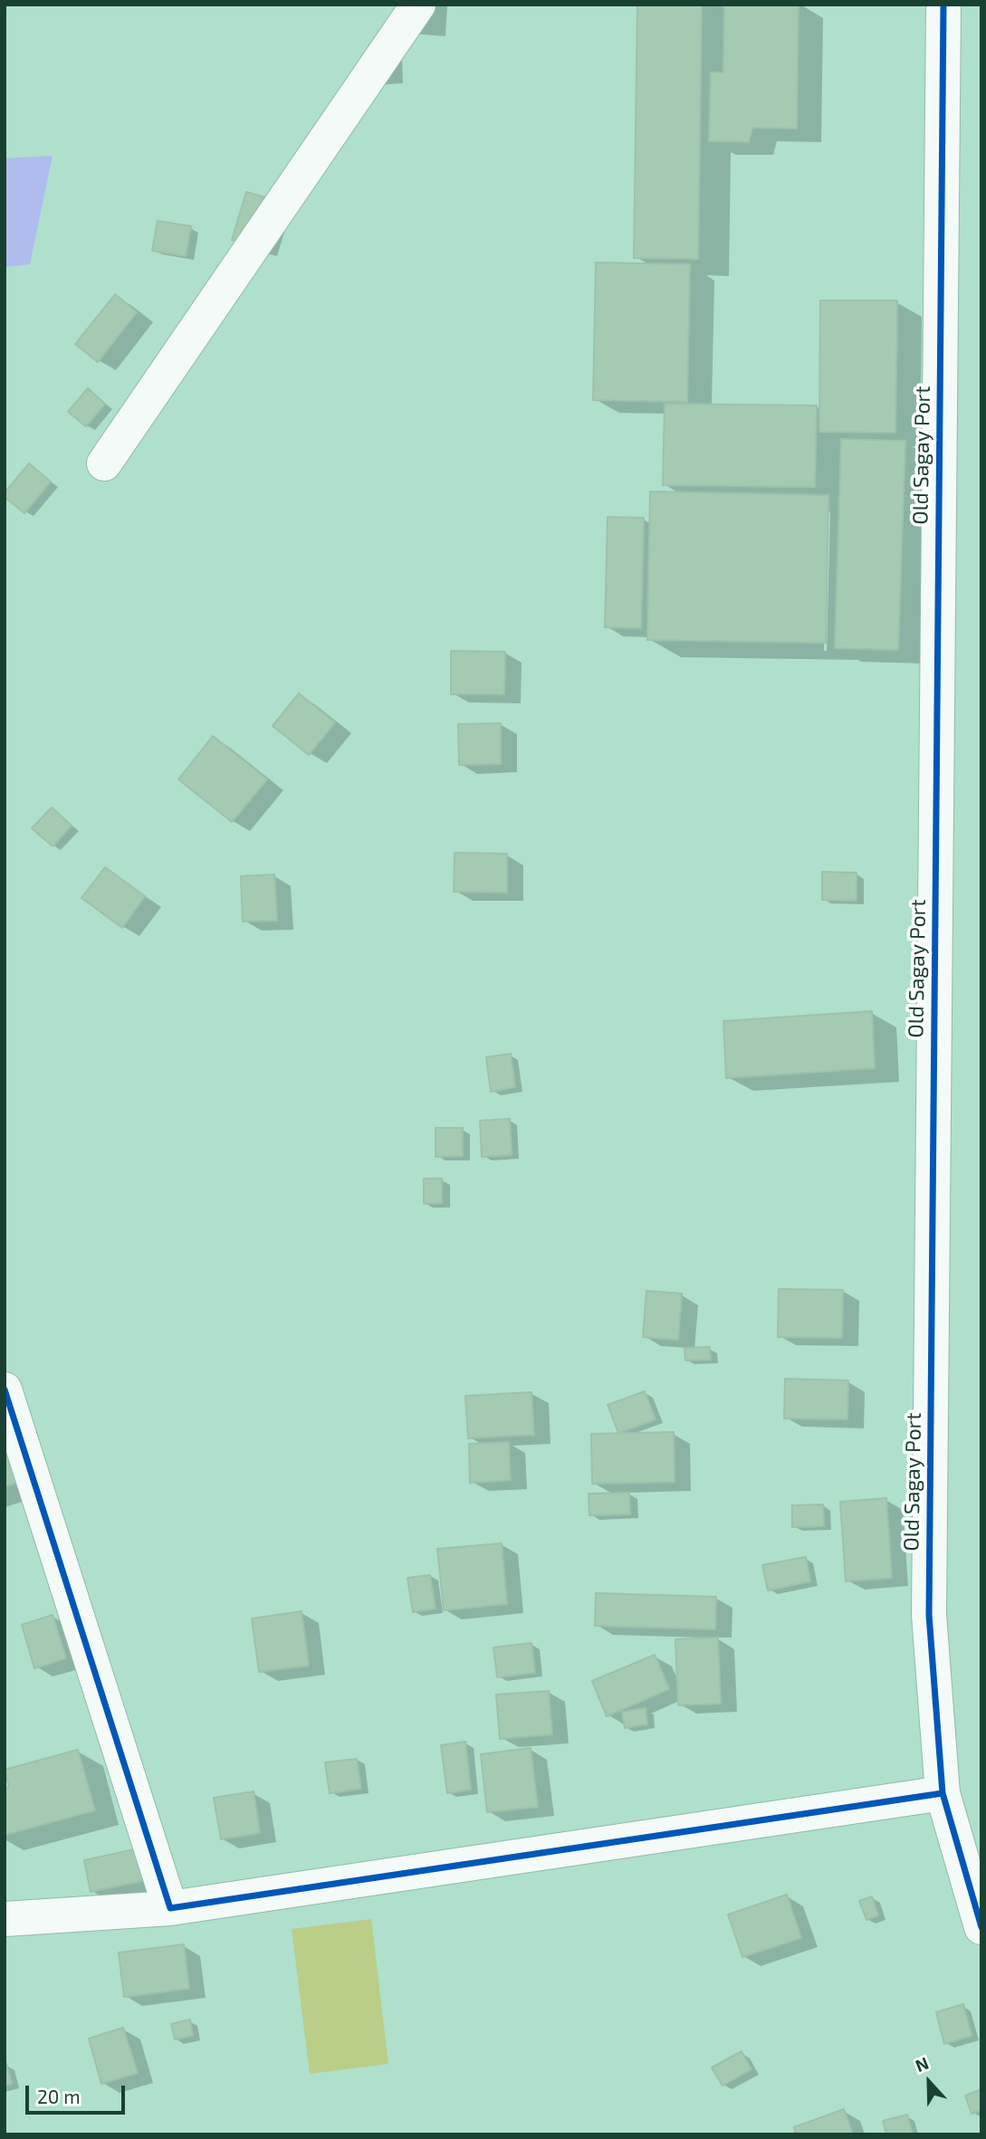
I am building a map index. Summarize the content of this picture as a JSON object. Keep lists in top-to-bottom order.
{
  "streets": {
    "street": ["Old Sagay Port"]
  },
  "scale_bar": "20 m",
  "north": "top"
}
